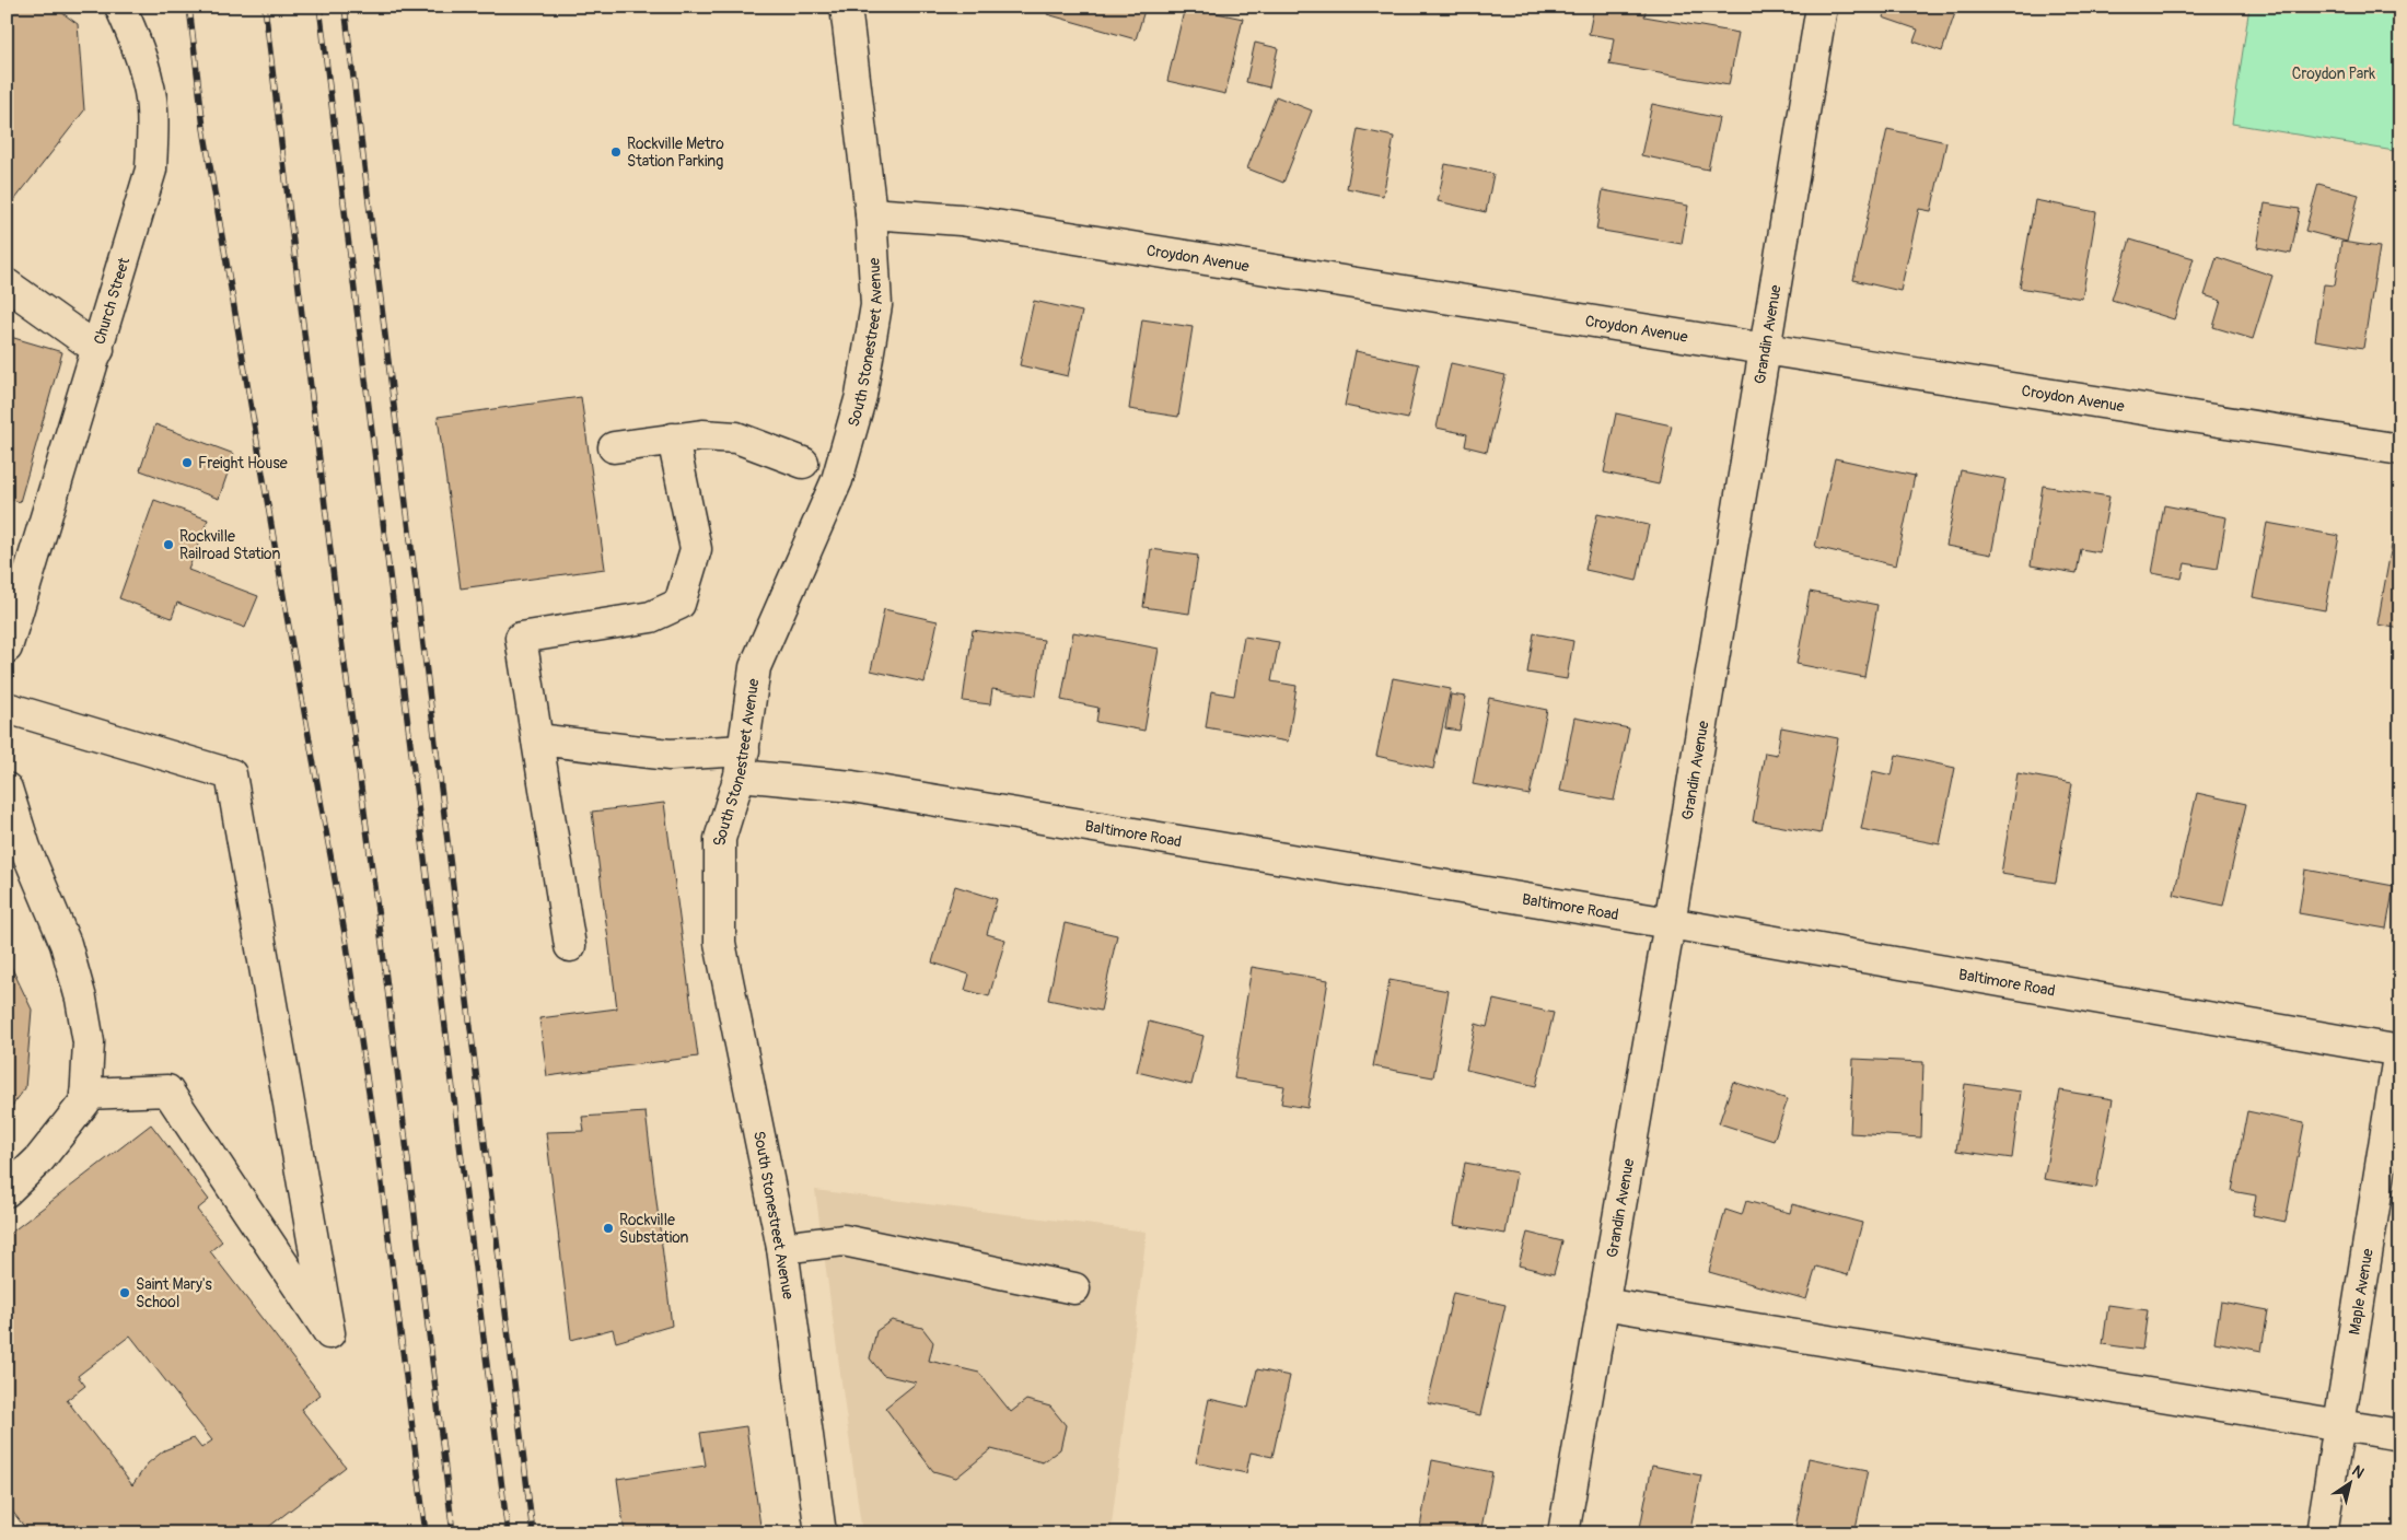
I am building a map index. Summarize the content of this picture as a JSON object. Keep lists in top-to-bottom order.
{
  "streets": {
    "street": [
      "Croydon Avenue",
      "Church Street",
      "Grandin Avenue",
      "South Stonestreet Avenue",
      "Baltimore Road",
      "Maple Avenue"
    ]
  },
  "crossings": [
    ["Croydon Avenue", "Grandin Avenue"],
    ["Croydon Avenue", "South Stonestreet Avenue"],
    ["Grandin Avenue", "Baltimore Road"],
    ["South Stonestreet Avenue", "Baltimore Road"],
    ["Baltimore Road", "Maple Avenue"]
  ],
  "parks": ["Croydon Park"],
  "places": [
    "Rockville Metro Station Parking",
    "Freight House",
    "Rockville Railroad Station",
    "Rockville Substation",
    "Saint Mary's School"
  ],
  "north": "top right"
}
